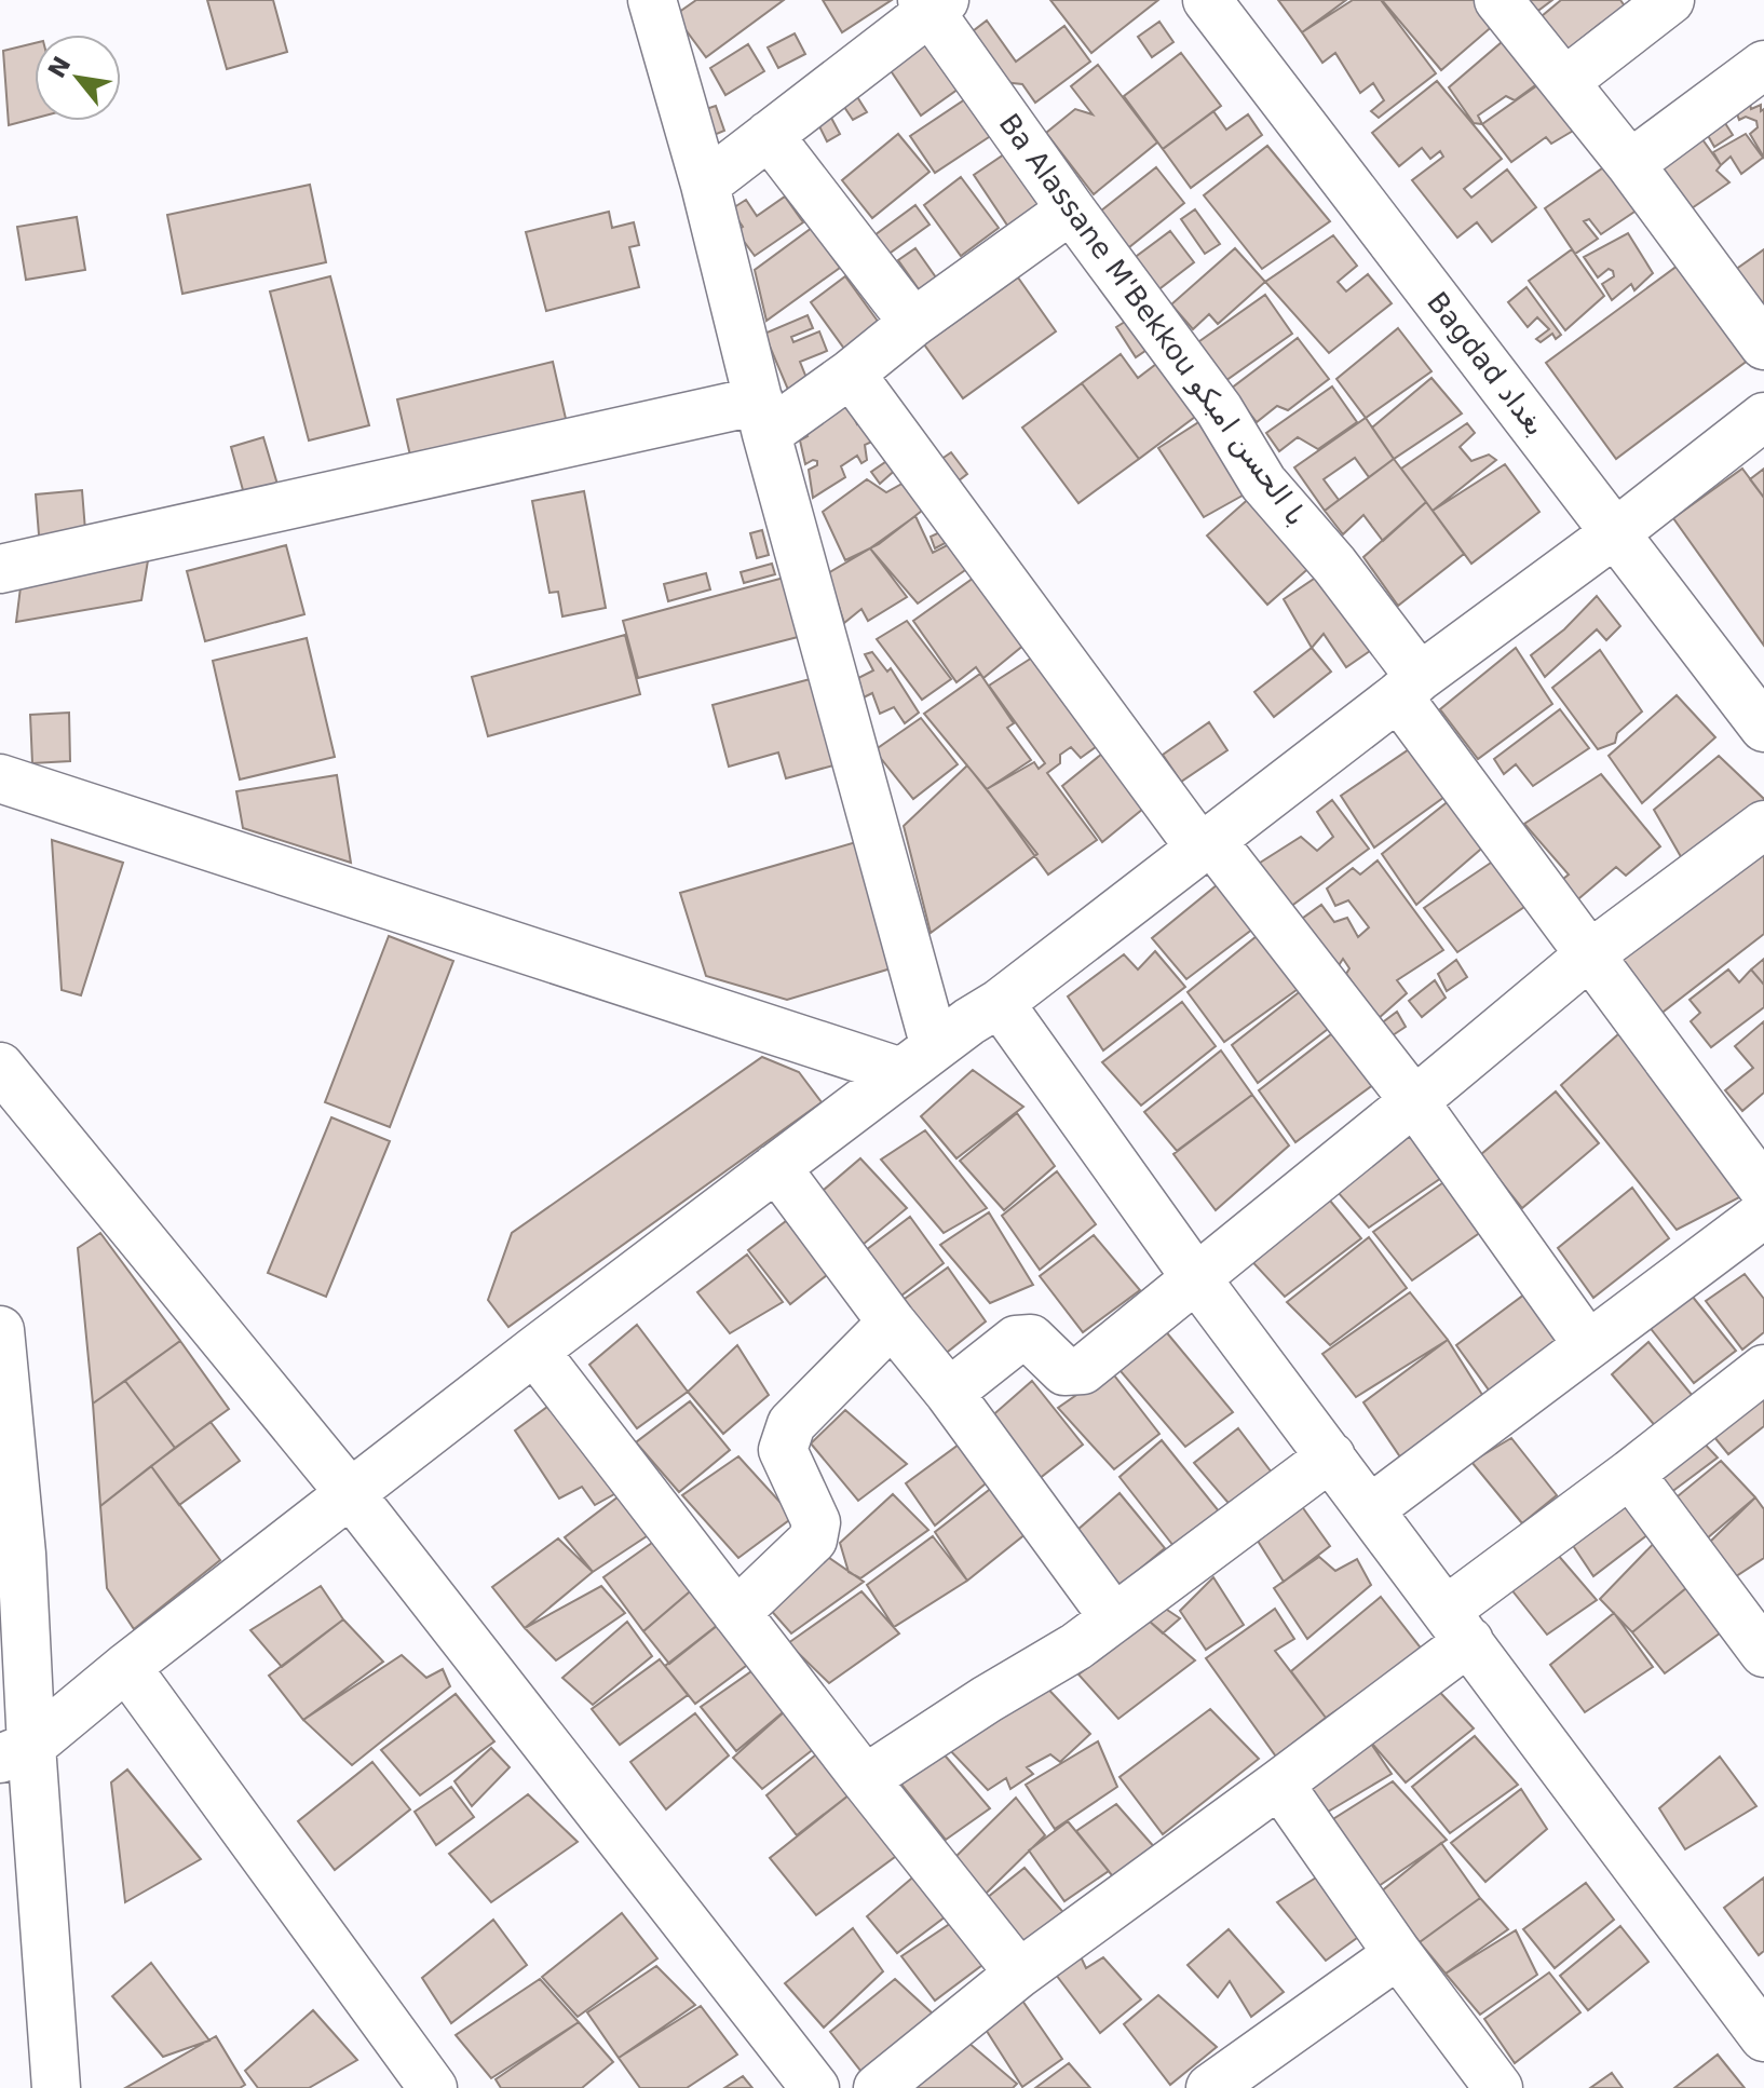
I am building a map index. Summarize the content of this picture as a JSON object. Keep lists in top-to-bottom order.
{
  "streets": {
    "street": ["Ba Alassane M'Bekkou با الحسن امبكو", "Bagdad بغداد"]
  },
  "north": "top left"
}
